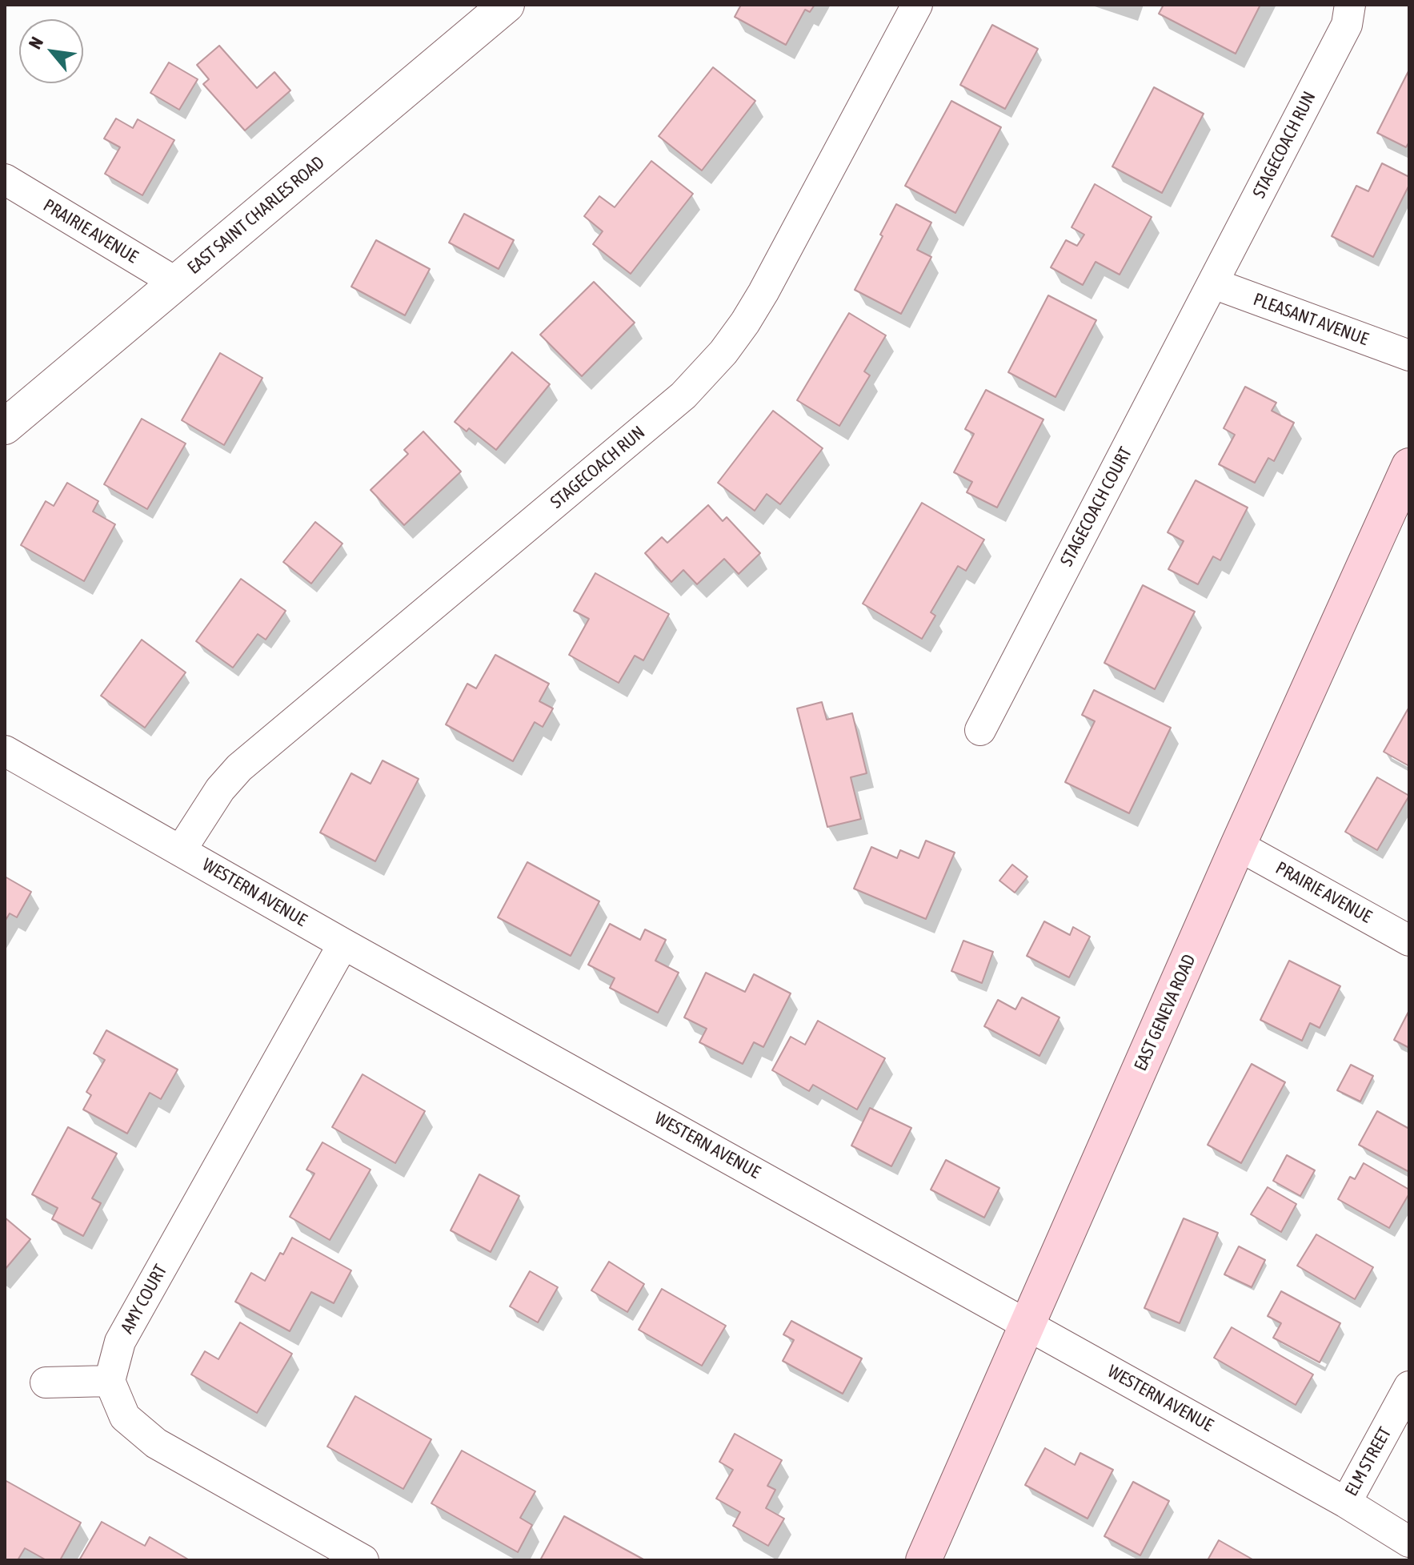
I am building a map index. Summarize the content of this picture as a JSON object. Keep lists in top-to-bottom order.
{
  "streets": {
    "main road": ["EAST GENEVA ROAD"],
    "street": [
      "STAGECOACH RUN",
      "EAST SAINT CHARLES ROAD",
      "PRAIRIE AVENUE",
      "PLEASANT AVENUE",
      "STAGECOACH COURT",
      "WESTERN AVENUE",
      "AMY COURT",
      "ELM STREET"
    ]
  },
  "crossings": [
    ["STAGECOACH RUN", "PLEASANT AVENUE"],
    ["STAGECOACH RUN", "STAGECOACH COURT"],
    ["STAGECOACH RUN", "WESTERN AVENUE"],
    ["EAST SAINT CHARLES ROAD", "PRAIRIE AVENUE"],
    ["PRAIRIE AVENUE", "EAST GENEVA ROAD"],
    ["PLEASANT AVENUE", "STAGECOACH COURT"],
    ["WESTERN AVENUE", "EAST GENEVA ROAD"],
    ["WESTERN AVENUE", "AMY COURT"],
    ["WESTERN AVENUE", "ELM STREET"]
  ],
  "north": "top left"
}
